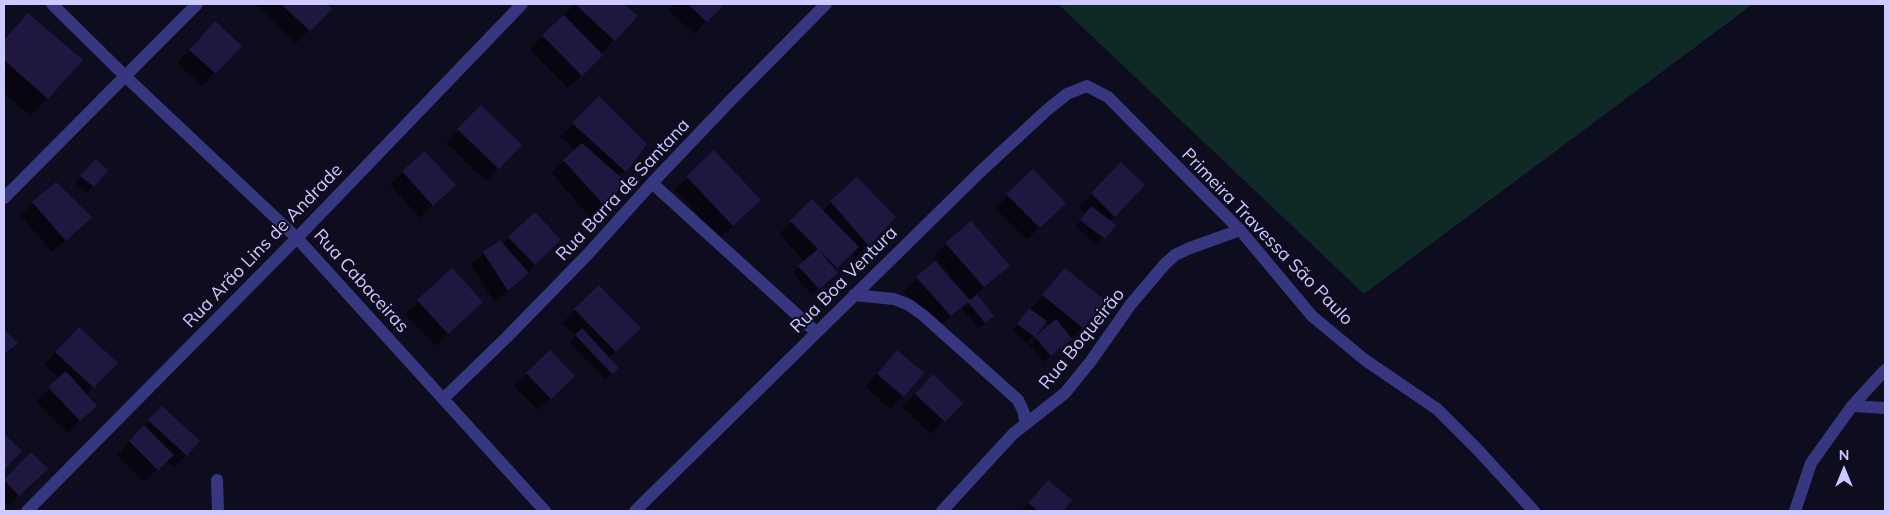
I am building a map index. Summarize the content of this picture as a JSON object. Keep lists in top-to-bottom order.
{
  "streets": {
    "street": [
      "Rua Barra de Santana",
      "Primeira Travessa São Paulo",
      "Rua Arão Lins de Andrade",
      "Rua Boa Ventura",
      "Rua Cabaceiras",
      "Rua Boqueirão"
    ]
  },
  "crossings": [
    ["Rua Barra de Santana", "Rua Cabaceiras"],
    ["Primeira Travessa São Paulo", "Rua Boa Ventura"],
    ["Primeira Travessa São Paulo", "Rua Boqueirão"],
    ["Rua Arão Lins de Andrade", "Rua Cabaceiras"]
  ],
  "north": "top"
}
